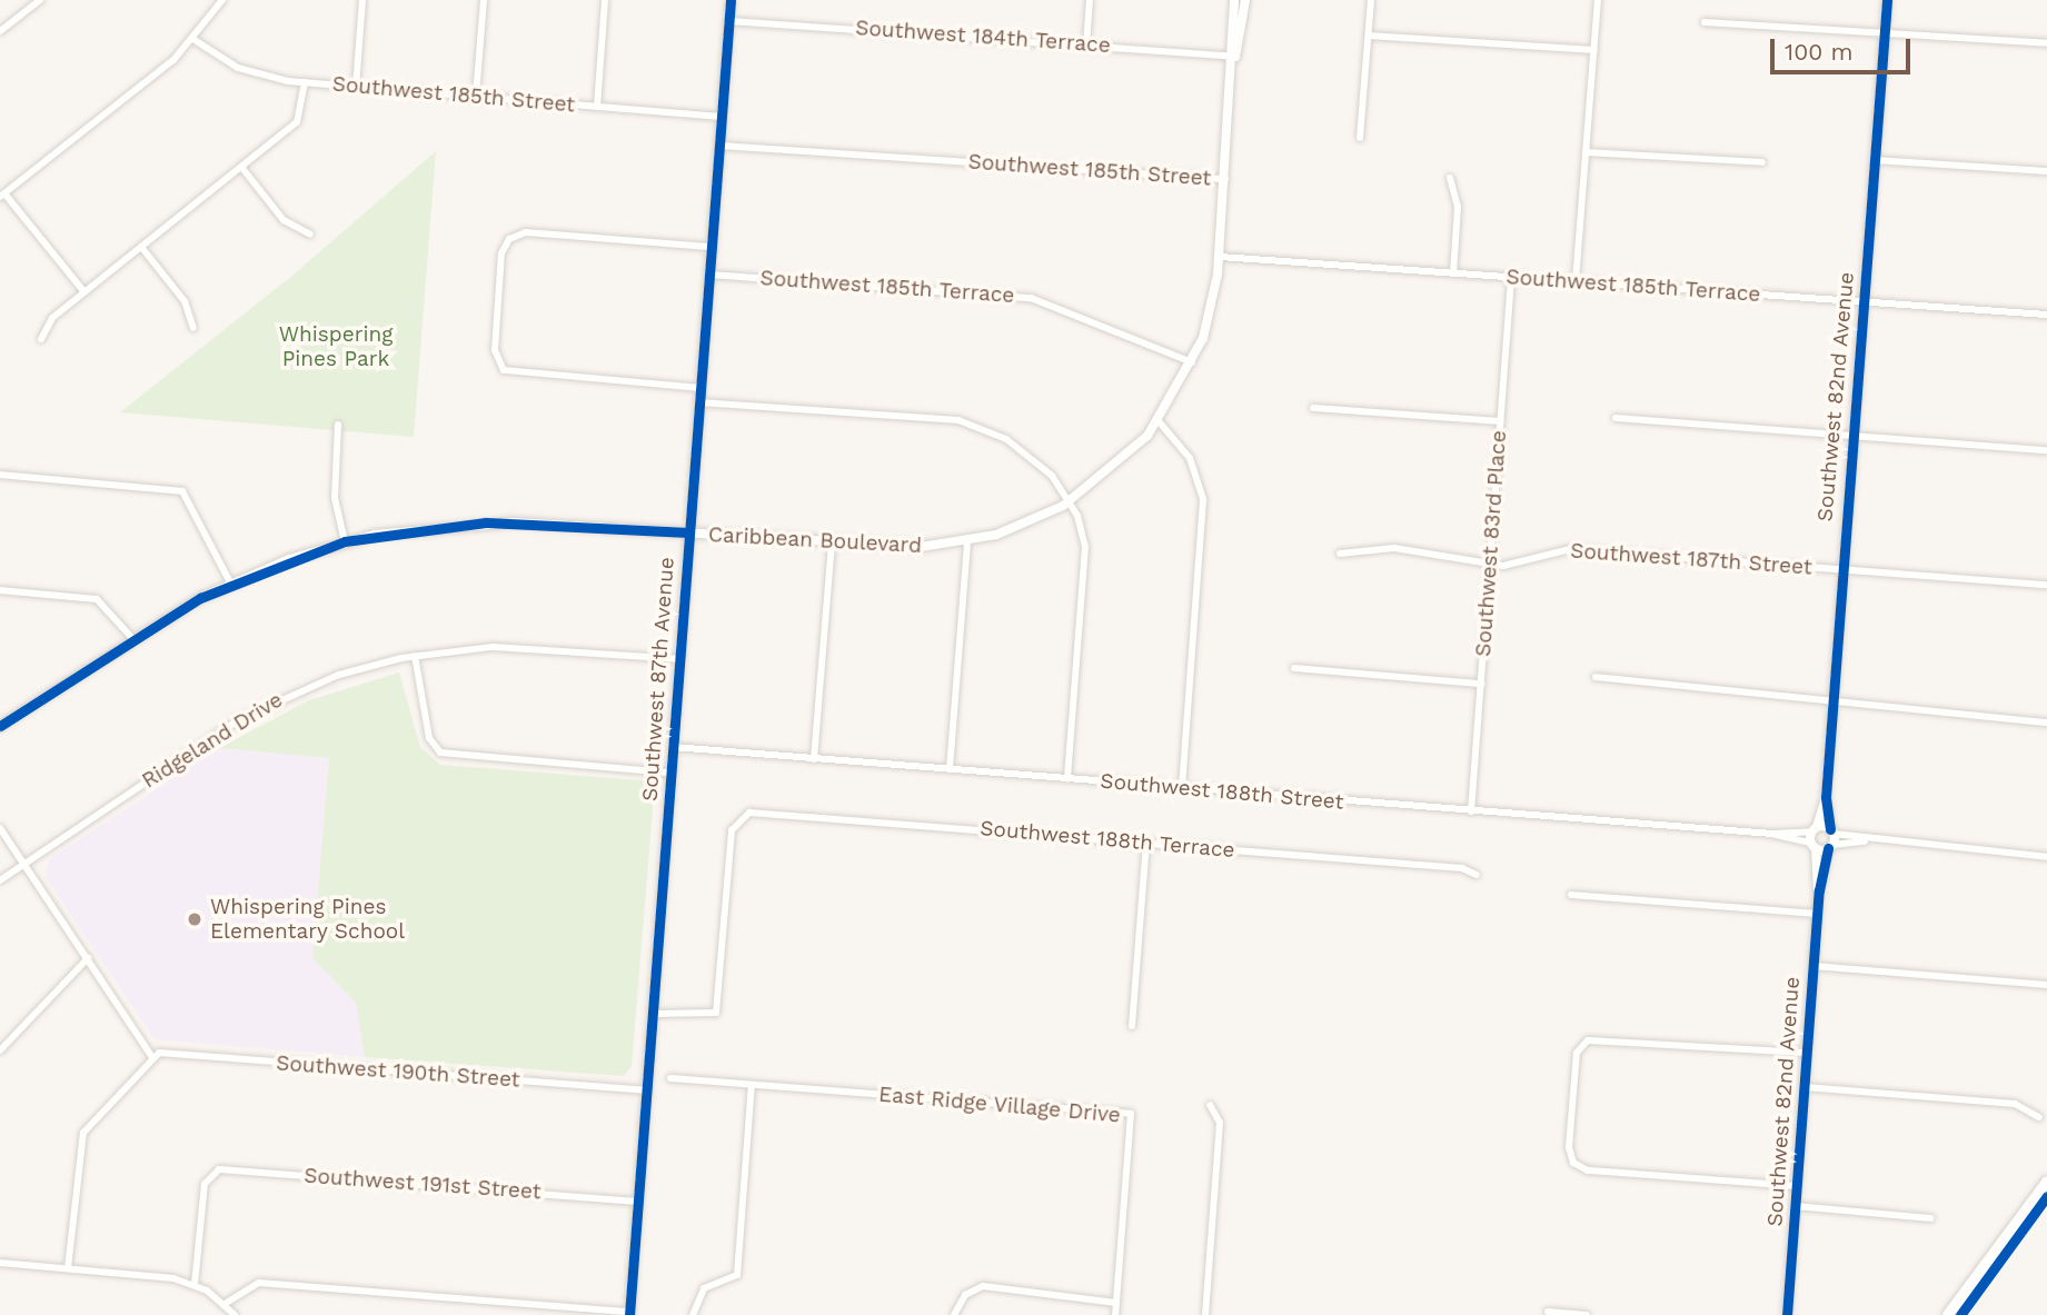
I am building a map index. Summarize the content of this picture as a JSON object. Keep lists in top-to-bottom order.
{
  "streets": {
    "street": [
      "Southwest 184th Terrace",
      "Southwest 185th Street",
      "Southwest 185th Terrace",
      "Southwest 82nd Avenue",
      "Caribbean Boulevard",
      "Southwest 83rd Place",
      "Southwest 187th Street",
      "Southwest 87th Avenue",
      "Ridgeland Drive",
      "Southwest 188th Street",
      "Southwest 188th Terrace",
      "Southwest 190th Street",
      "East Ridge Village Drive",
      "Southwest 191st Street"
    ]
  },
  "crossings": [
    ["Southwest 184th Terrace", "Caribbean Boulevard"],
    ["Southwest 184th Terrace", "Southwest 87th Avenue"],
    ["Southwest 185th Street", "Caribbean Boulevard"],
    ["Southwest 185th Street", "Southwest 87th Avenue"],
    ["Southwest 185th Terrace", "Southwest 82nd Avenue"],
    ["Southwest 185th Terrace", "Caribbean Boulevard"],
    ["Southwest 185th Terrace", "Southwest 83rd Place"],
    ["Southwest 185th Terrace", "Southwest 87th Avenue"],
    ["Southwest 82nd Avenue", "Southwest 187th Street"],
    ["Southwest 82nd Avenue", "Southwest 188th Street"],
    ["Caribbean Boulevard", "Southwest 87th Avenue"],
    ["Southwest 83rd Place", "Southwest 187th Street"],
    ["Southwest 83rd Place", "Southwest 188th Street"],
    ["Southwest 87th Avenue", "Ridgeland Drive"],
    ["Southwest 87th Avenue", "Southwest 188th Street"],
    ["Southwest 87th Avenue", "Southwest 188th Terrace"],
    ["Southwest 87th Avenue", "Southwest 190th Street"],
    ["Southwest 87th Avenue", "Southwest 191st Street"]
  ],
  "parks": ["Whispering Pines Park"],
  "places": ["Whispering Pines Elementary School"],
  "scale_bar": "100 m"
}
